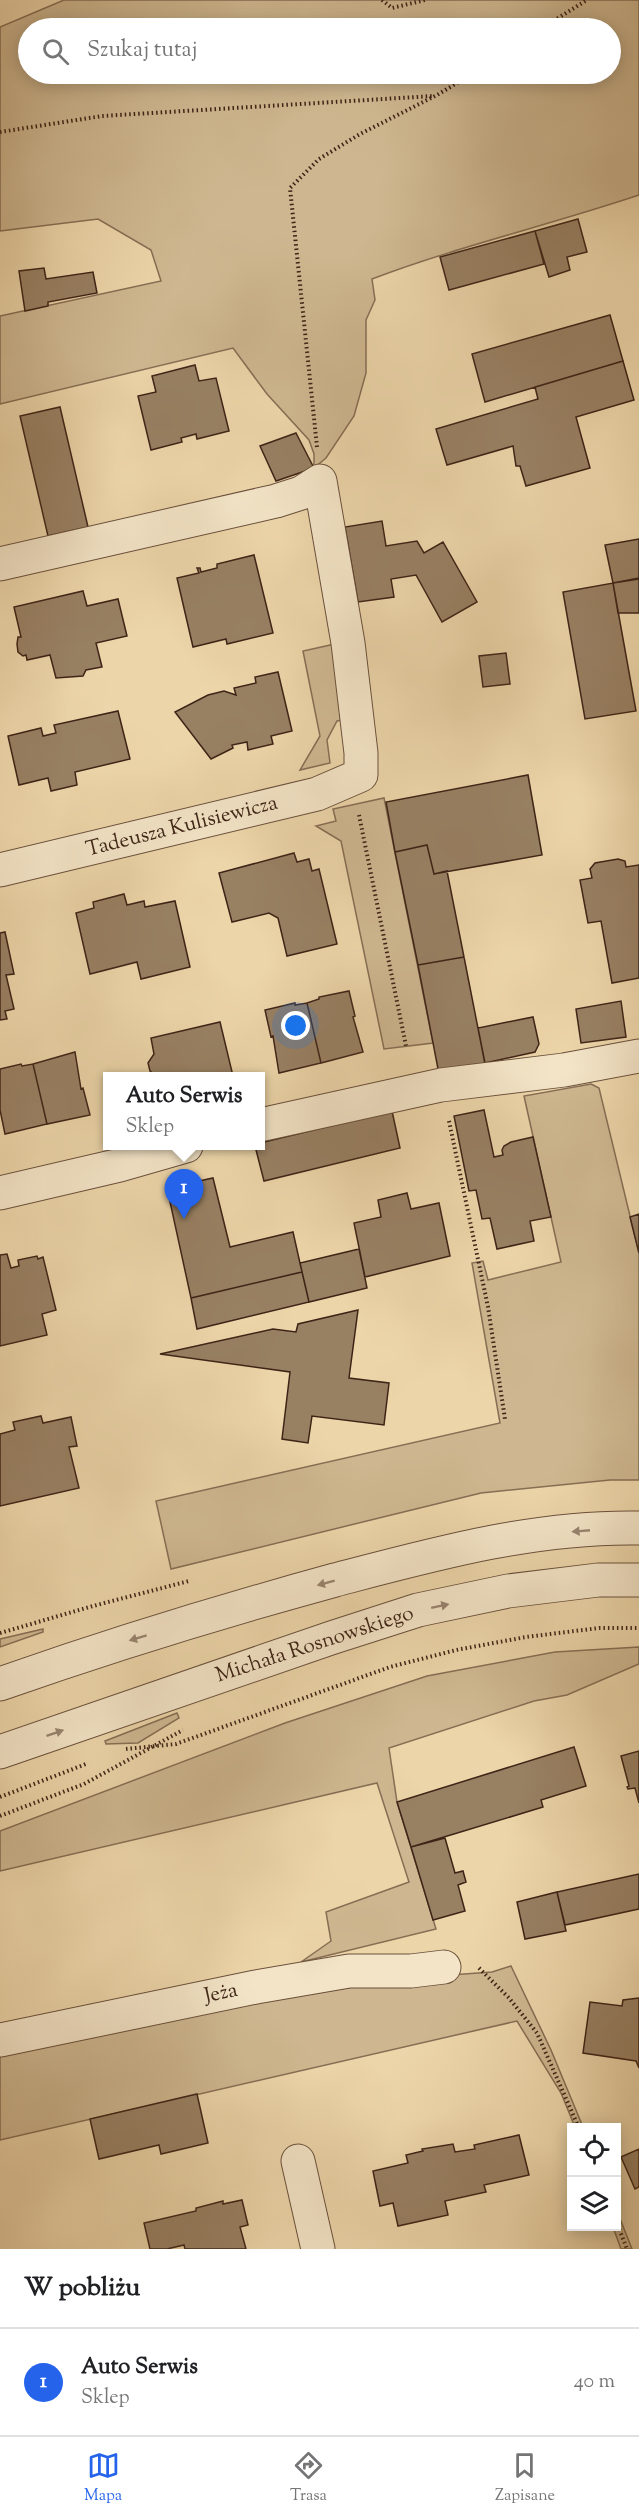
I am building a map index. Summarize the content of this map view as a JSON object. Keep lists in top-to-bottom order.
{
  "streets": {
    "street": ["Tadeusza Kulisiewicza", "Michała Rosnowskiego", "Jeża"]
  },
  "page": {
    "search": "Szukaj tutaj",
    "popup": ["Auto Serwis", "Sklep"],
    "pins": "1",
    "heading": "W pobliżu",
    "list": [
      {
        "mark": "1",
        "name": "Auto Serwis",
        "note": "Sklep",
        "value": "40 m"
      }
    ],
    "nav": ["Mapa", "Trasa", "Zapisane"]
  }
}
